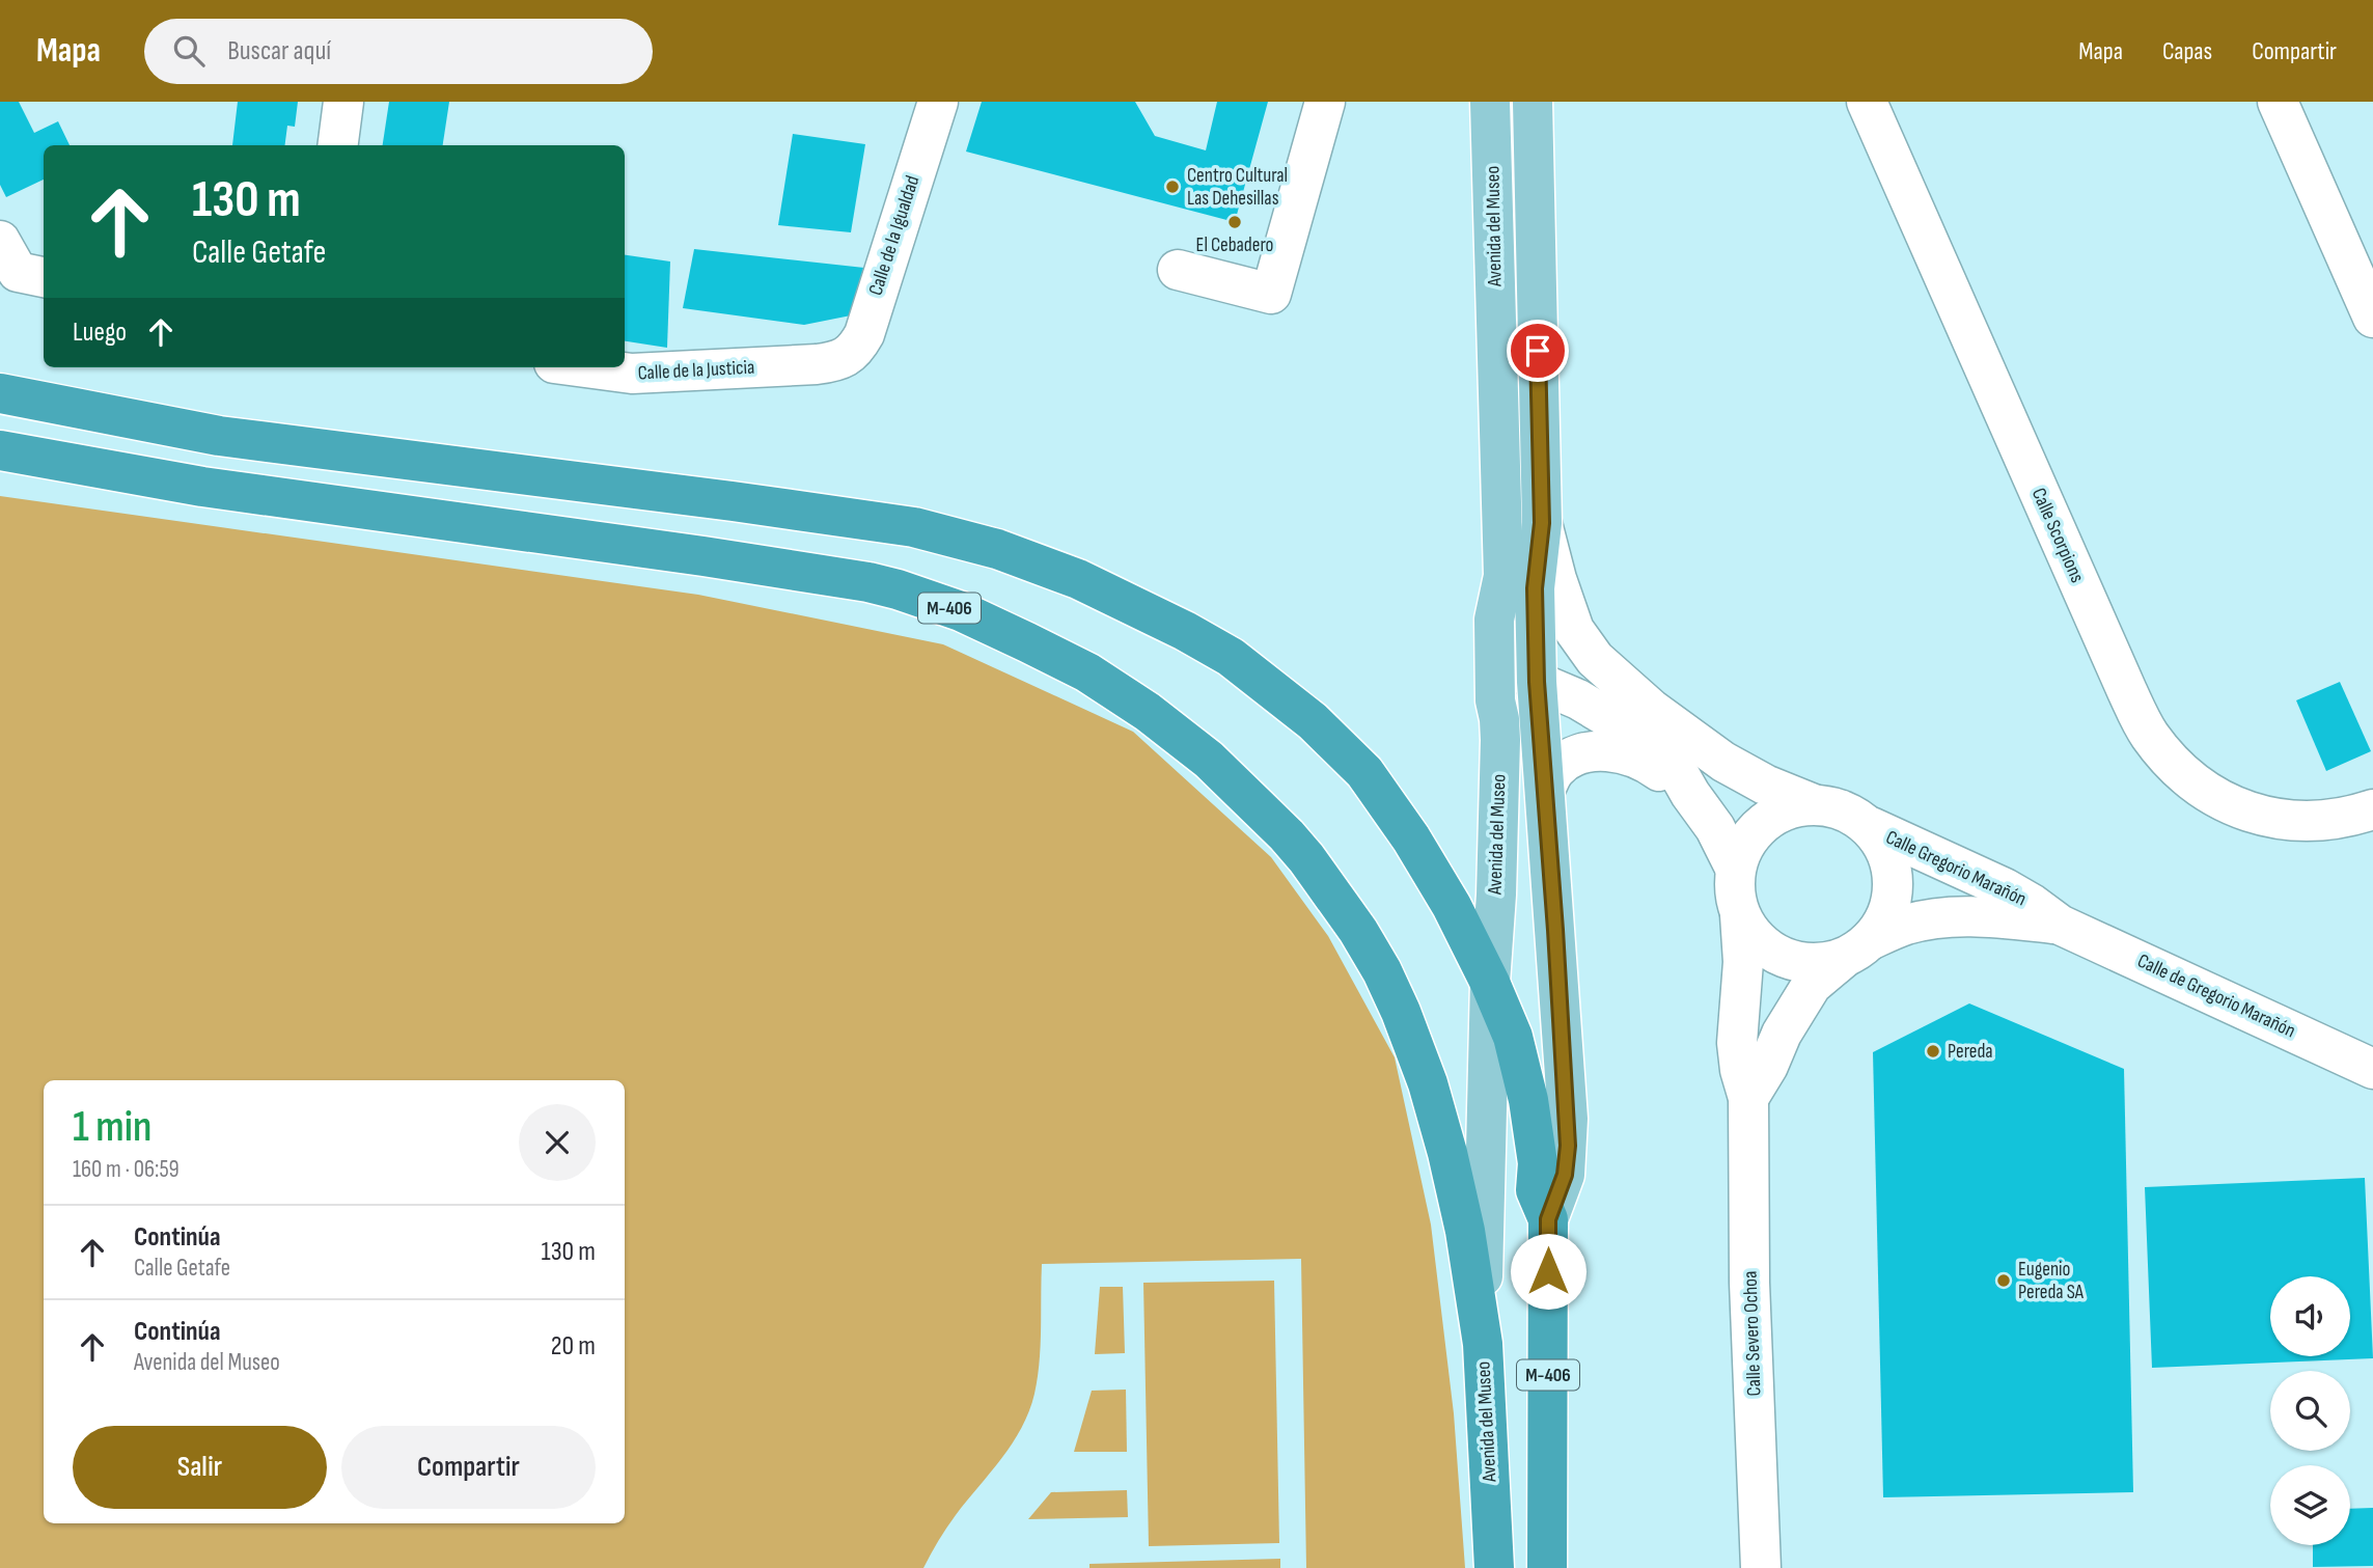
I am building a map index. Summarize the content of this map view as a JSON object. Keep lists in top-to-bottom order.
{
  "streets": {
    "highway": ["Avenida del Museo", "M-406"],
    "street": [
      "Calle de la Igualdad",
      "Calle de la Justicia",
      "Calle Scorpions",
      "Calle Gregorio Marañón",
      "Calle de Gregorio Marañón",
      "Calle Severo Ochoa"
    ]
  },
  "crossings": [
    ["Avenida del Museo", "M-406"],
    ["Calle de la Igualdad", "Calle de la Justicia"],
    ["Calle Gregorio Marañón", "Calle de Gregorio Marañón"],
    ["Calle Gregorio Marañón", "Calle Severo Ochoa"]
  ],
  "places": [
    "Centro Cultural Las Dehesillas",
    "El Cebadero",
    "Pereda",
    "Eugenio Pereda SA"
  ],
  "page": {
    "header": "Mapa",
    "search": "Buscar aquí",
    "nav": ["Mapa", "Capas", "Compartir"],
    "turn": ["130 m", "Calle Getafe"],
    "then": "Luego",
    "heading": ["1 min", "160 m · 06:59"],
    "list": [
      {
        "name": "Continúa",
        "note": "Calle Getafe",
        "value": "130 m"
      },
      {
        "name": "Continúa",
        "note": "Avenida del Museo",
        "value": "20 m"
      }
    ],
    "buttons": ["Salir", "Compartir"]
  }
}
